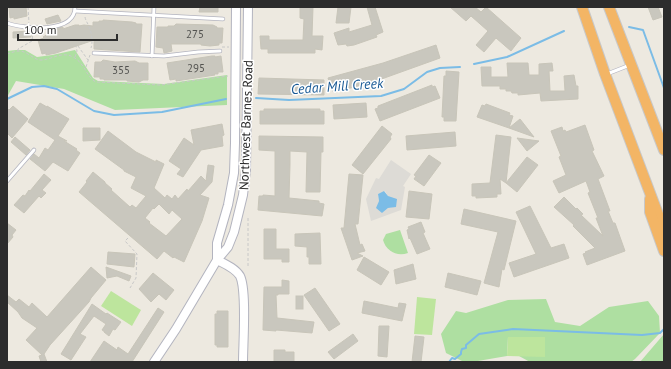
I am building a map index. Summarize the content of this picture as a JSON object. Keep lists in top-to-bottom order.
{
  "streets": {
    "main road": ["Northwest Barnes Road"]
  },
  "water": ["Cedar Mill Creek"],
  "house_numbers": ["275", "295", "355"],
  "scale_bar": "100 m"
}
